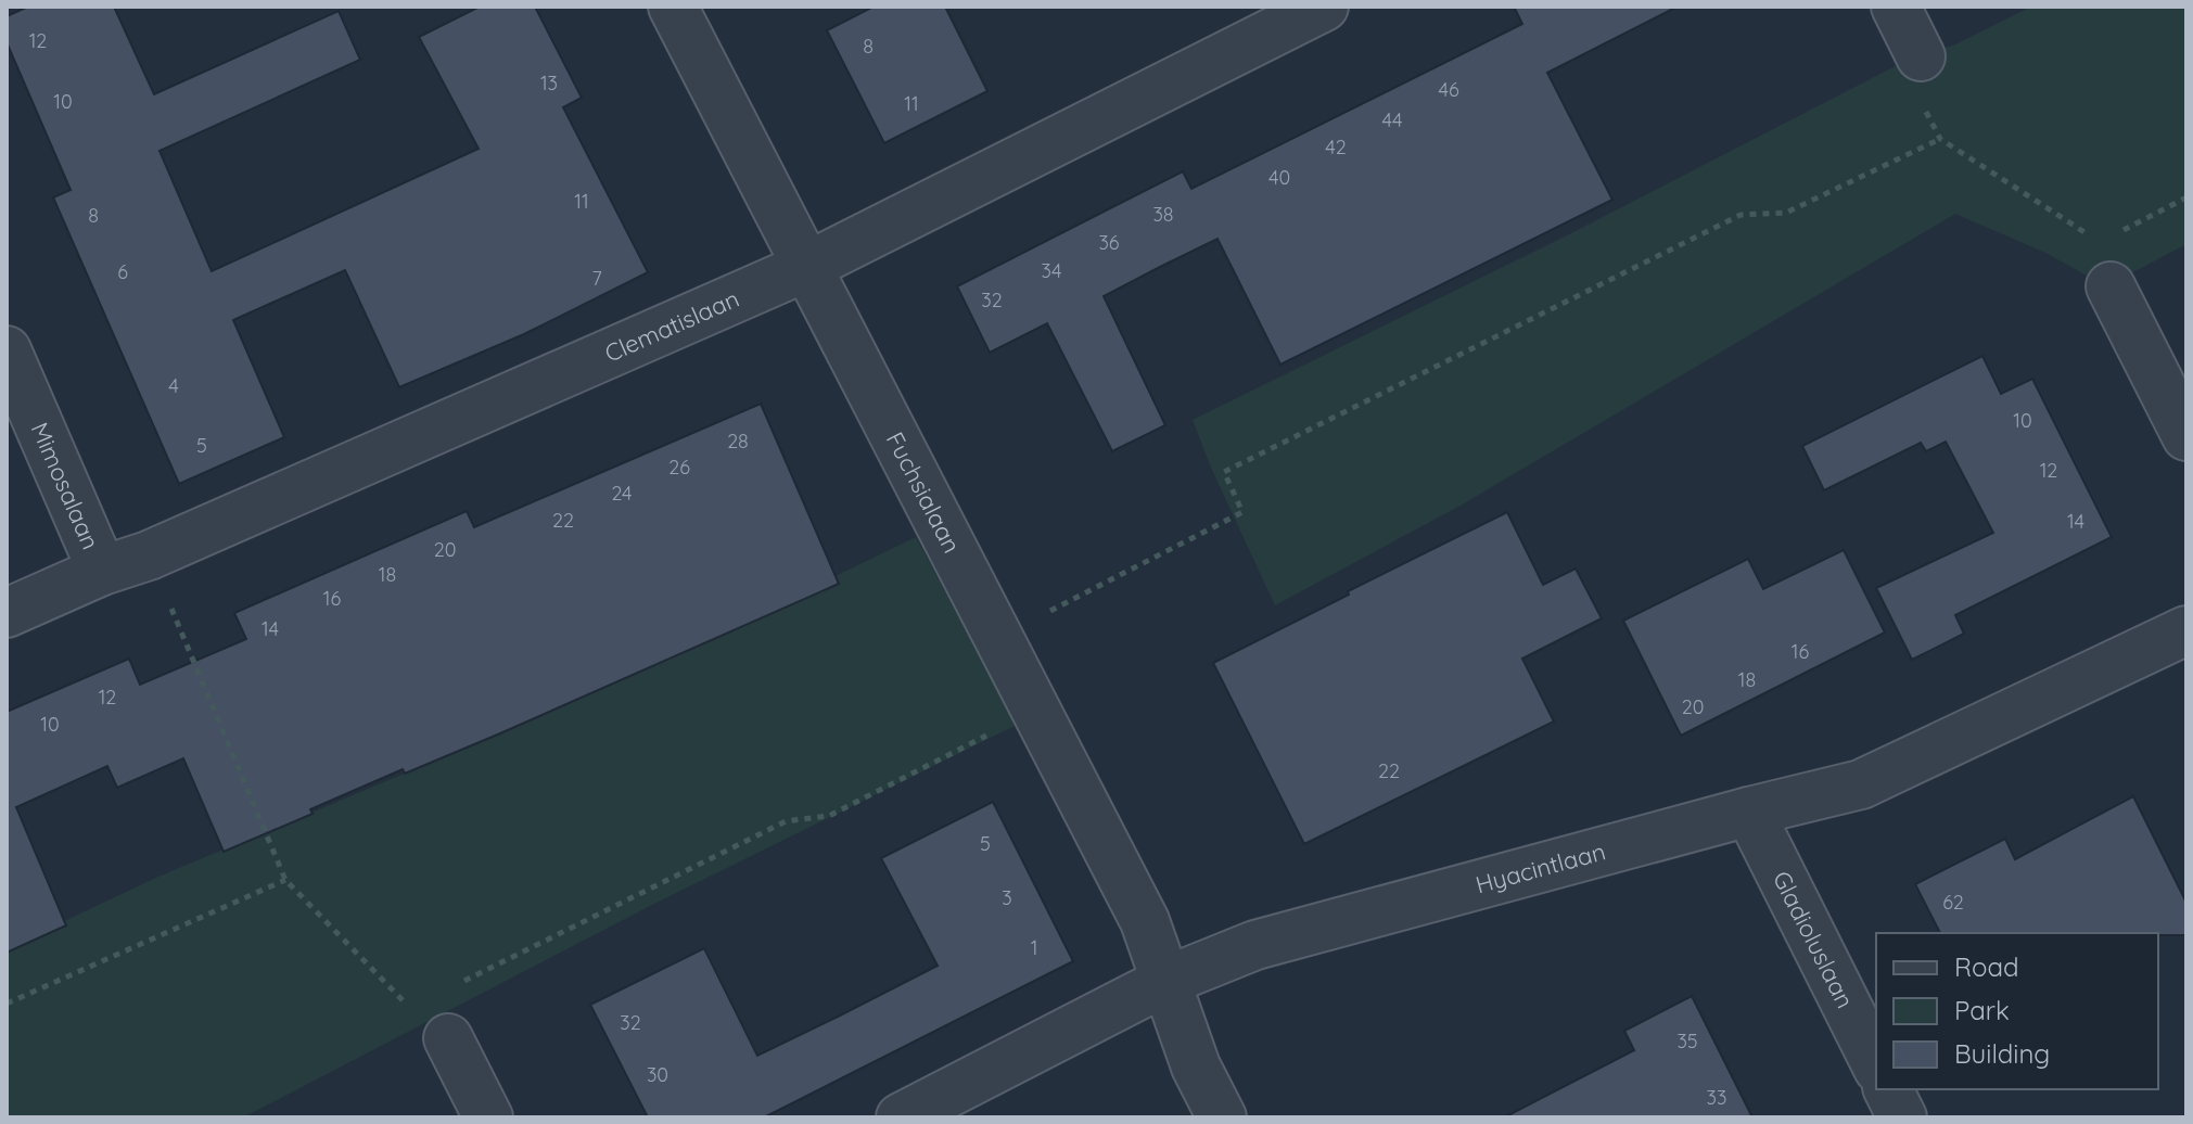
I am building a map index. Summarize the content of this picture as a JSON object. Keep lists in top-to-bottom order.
{
  "streets": {
    "street": [
      "Clematislaan",
      "Mimosalaan",
      "Fuchsialaan",
      "Hyacintlaan",
      "Gladioluslaan"
    ]
  },
  "crossings": [
    ["Clematislaan", "Mimosalaan"],
    ["Clematislaan", "Fuchsialaan"],
    ["Fuchsialaan", "Hyacintlaan"],
    ["Hyacintlaan", "Gladioluslaan"]
  ],
  "house_numbers": [
    "12",
    "8",
    "13",
    "46",
    "10",
    "11",
    "44",
    "42",
    "40",
    "11",
    "38",
    "8",
    "36",
    "34",
    "6",
    "7",
    "32",
    "4",
    "10",
    "28",
    "5",
    "26",
    "12",
    "24",
    "22",
    "14",
    "20",
    "18",
    "16",
    "14",
    "16",
    "18",
    "12",
    "20",
    "10",
    "22",
    "5",
    "3",
    "62",
    "1",
    "32",
    "35",
    "30",
    "33"
  ],
  "legend": ["Road", "Park", "Building"]
}
